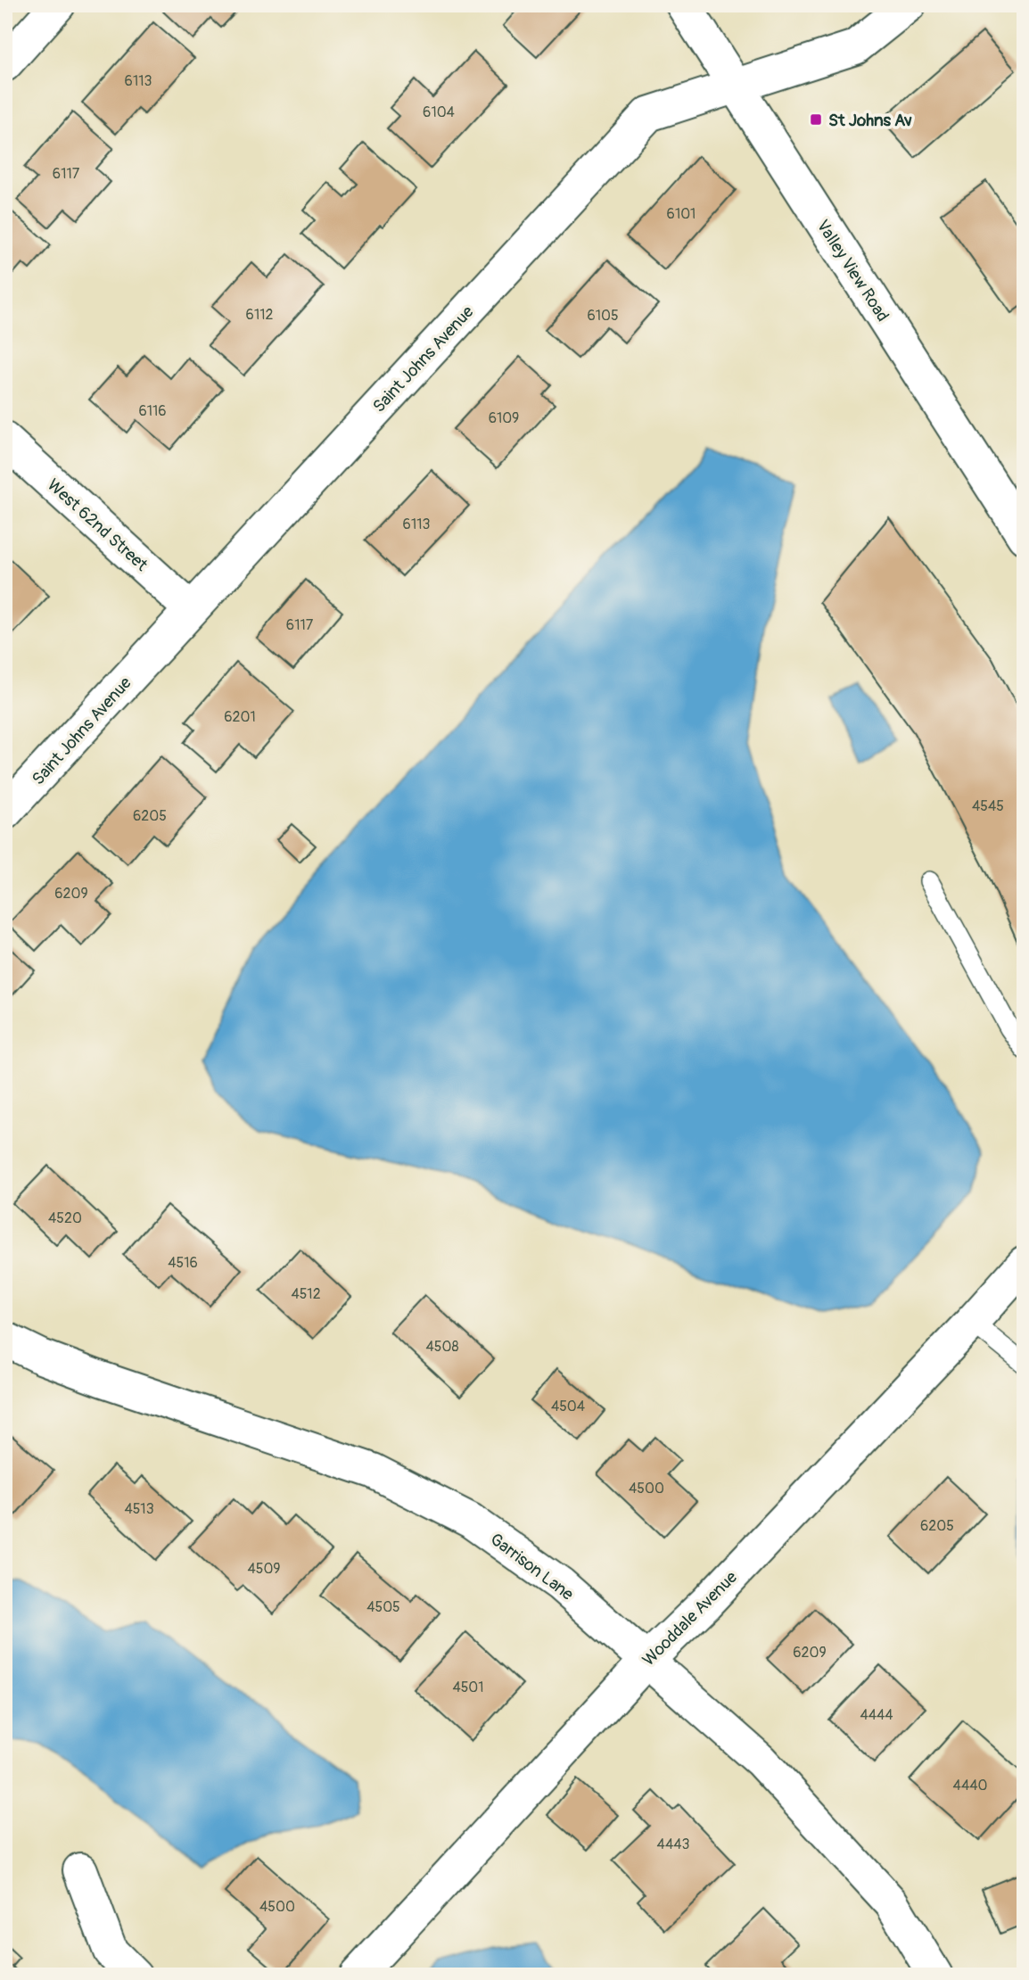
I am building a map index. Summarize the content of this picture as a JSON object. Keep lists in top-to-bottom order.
{
  "streets": {
    "street": [
      "Valley View Road",
      "Saint Johns Avenue",
      "West 62nd Street",
      "Garrison Lane",
      "Wooddale Avenue"
    ]
  },
  "crossings": [
    ["Valley View Road", "Saint Johns Avenue"],
    ["Saint Johns Avenue", "West 62nd Street"],
    ["Garrison Lane", "Wooddale Avenue"]
  ],
  "places": {
    "transit": ["St Johns Av"]
  },
  "house_numbers": [
    "6113",
    "6104",
    "6117",
    "6101",
    "6112",
    "6105",
    "6116",
    "6109",
    "6113",
    "6117",
    "6201",
    "4545",
    "6205",
    "6209",
    "4520",
    "4516",
    "4512",
    "4508",
    "4504",
    "4500",
    "4513",
    "6205",
    "4509",
    "4505",
    "6209",
    "4501",
    "4444",
    "4440",
    "4443",
    "4500"
  ]
}
